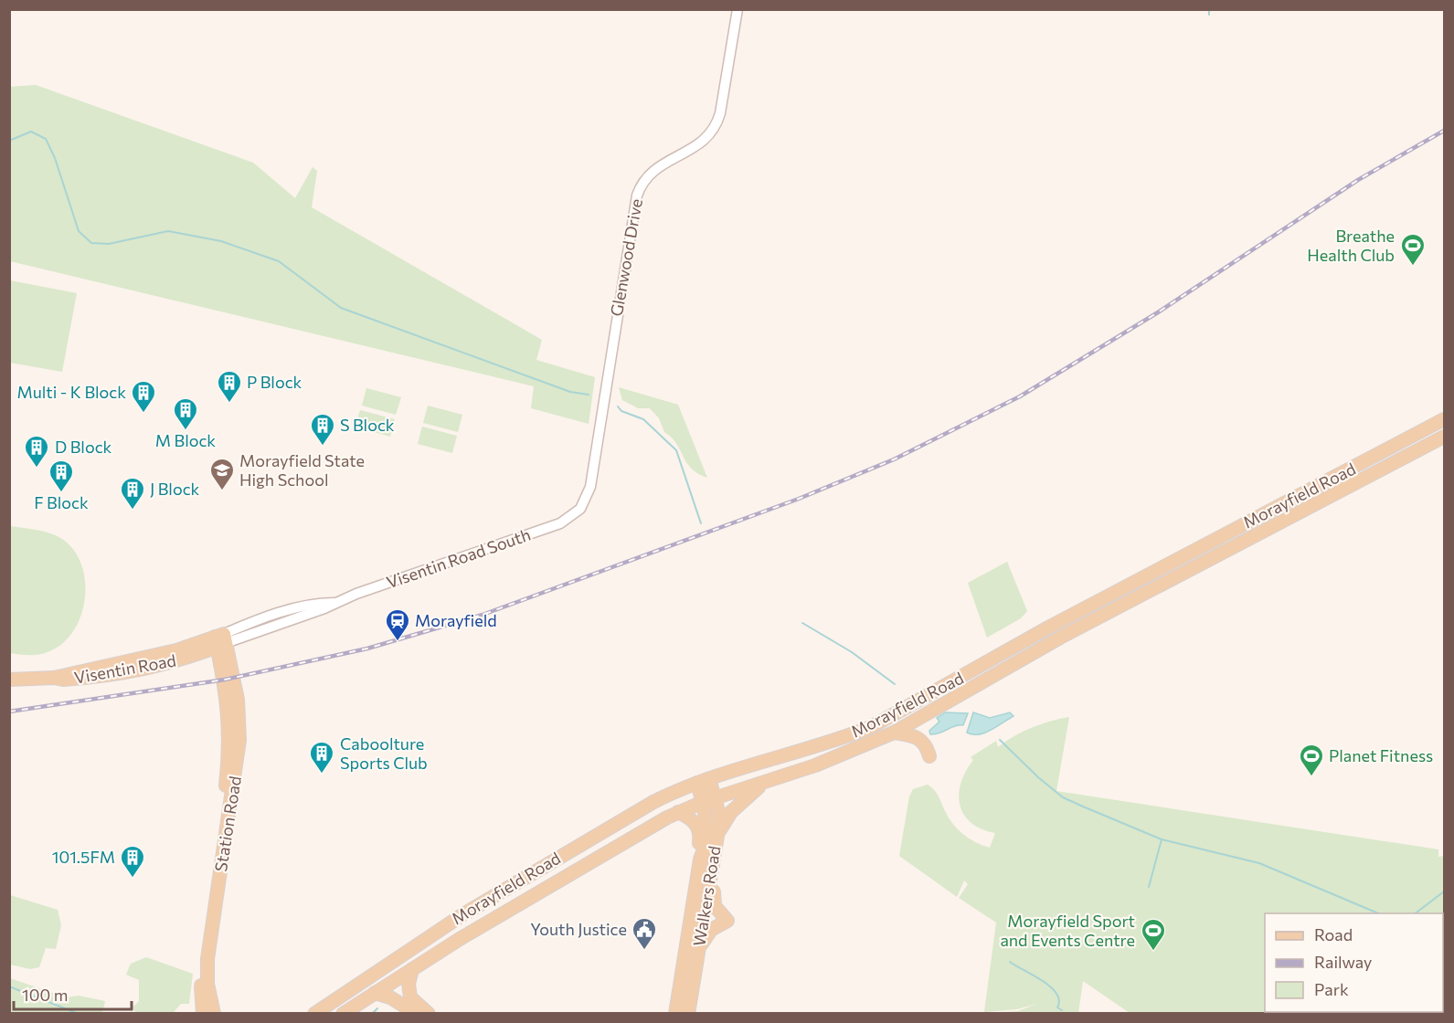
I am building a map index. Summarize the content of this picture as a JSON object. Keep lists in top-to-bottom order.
{
  "streets": {
    "main road": [
      "Morayfield Road",
      "Visentin Road",
      "Station Road",
      "Walkers Road"
    ],
    "street": ["Glenwood Drive", "Visentin Road South"]
  },
  "crossings": [
    ["Glenwood Drive", "Visentin Road South"],
    ["Morayfield Road", "Walkers Road"],
    ["Visentin Road South", "Visentin Road"],
    ["Visentin Road South", "Station Road"],
    ["Visentin Road", "Station Road"]
  ],
  "places": {
    "sports": ["Breathe Health Club", "Planet Fitness", "Morayfield Sport and Events Centre"],
    "building": [
      "P Block",
      "Multi - K Block",
      "M Block",
      "S Block",
      "D Block",
      "F Block",
      "J Block",
      "Caboolture Sports Club",
      "101.5FM"
    ],
    "school or university": ["Morayfield State High School"],
    "station": ["Morayfield"],
    "public building": ["Youth Justice"]
  },
  "legend": ["Road", "Railway", "Park"],
  "scale_bar": "100 m"
}
